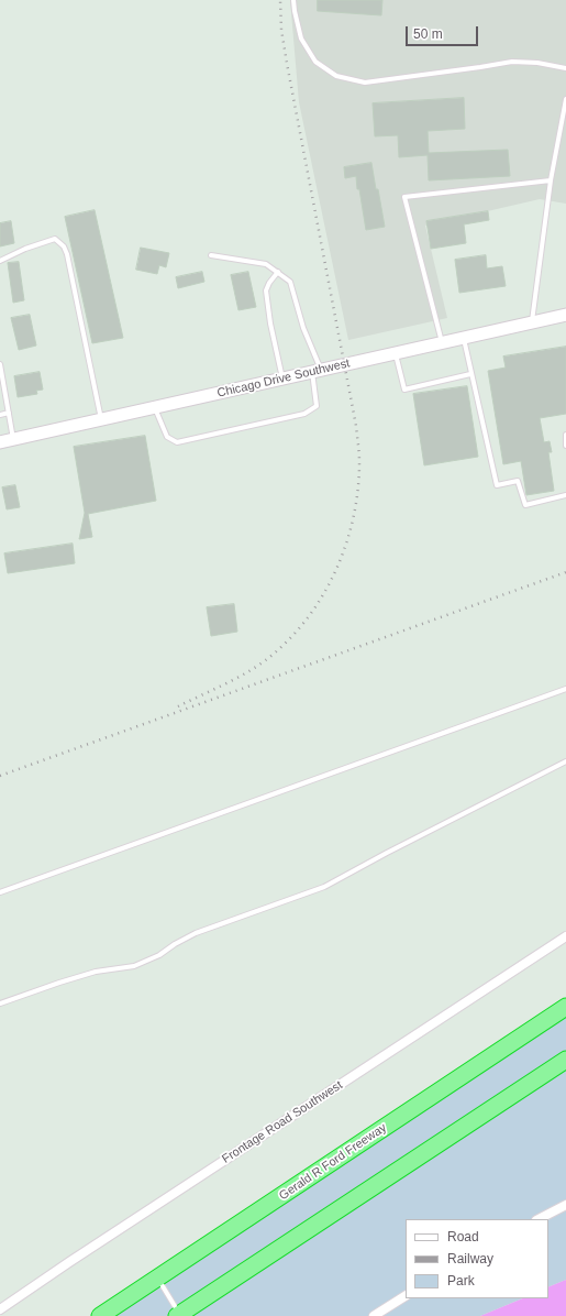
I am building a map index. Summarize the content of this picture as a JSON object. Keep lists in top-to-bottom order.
{
  "streets": {
    "highway": ["Gerald R Ford Freeway"],
    "main road": ["Chicago Drive Southwest"],
    "street": ["Frontage Road Southwest"]
  },
  "legend": ["Road", "Railway", "Park"],
  "scale_bar": "50 m"
}
